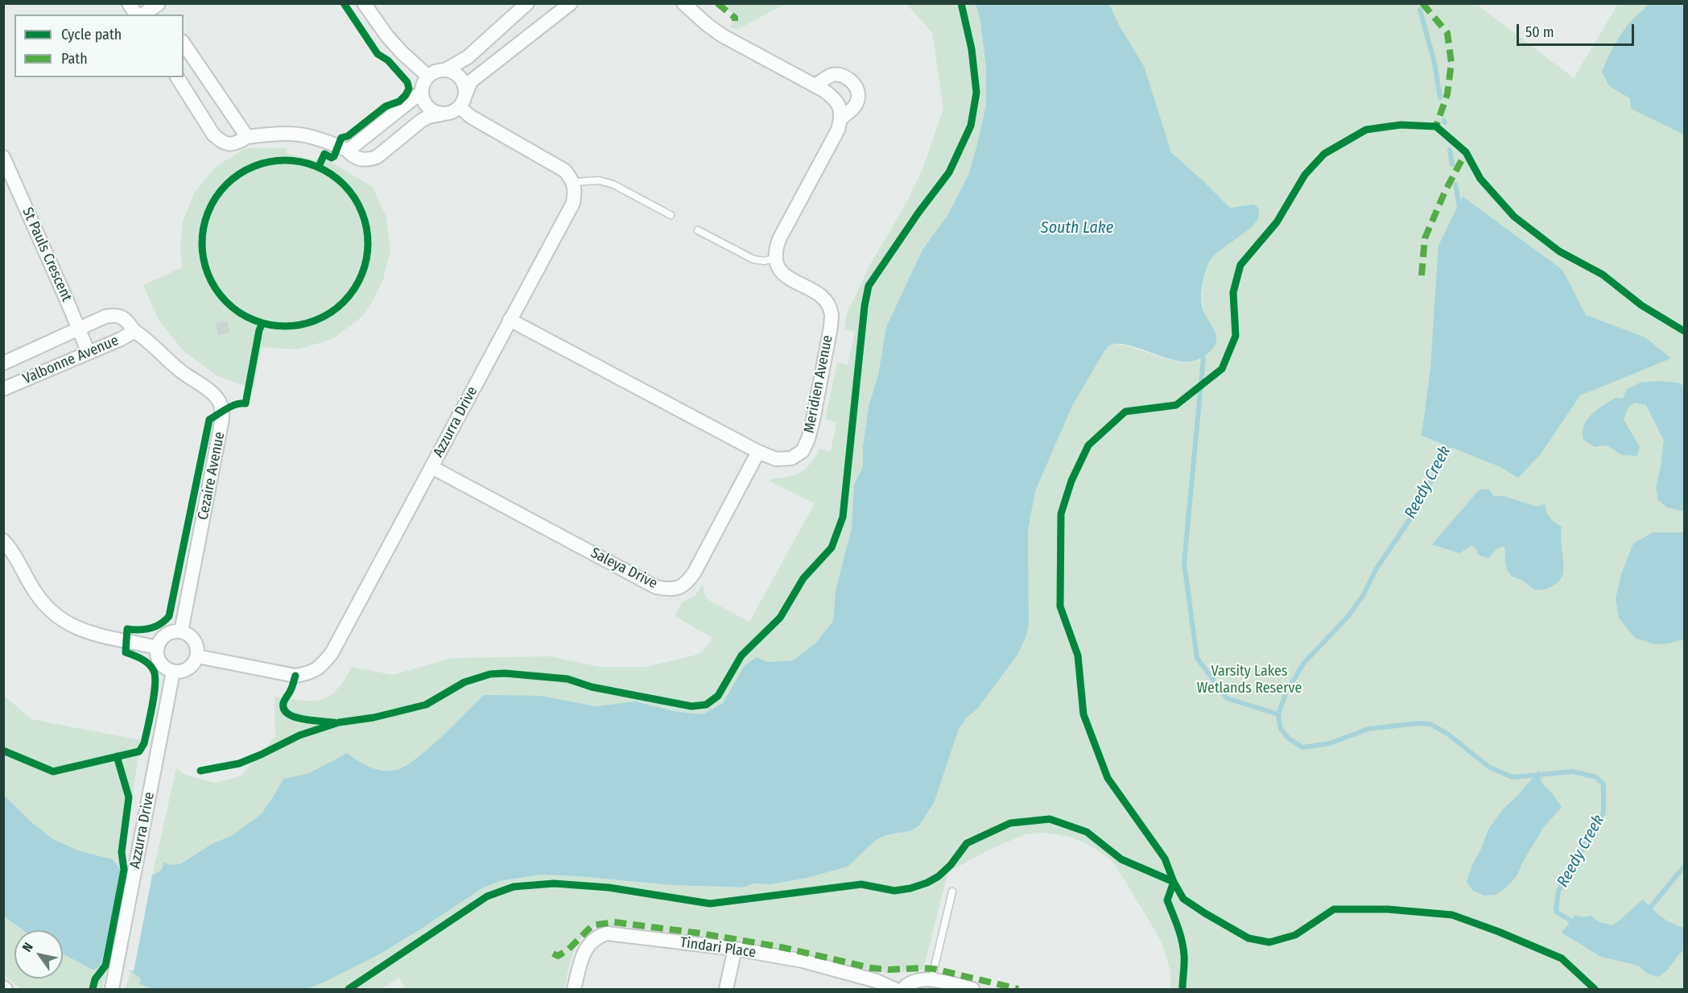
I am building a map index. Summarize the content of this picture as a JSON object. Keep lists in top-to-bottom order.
{
  "streets": {
    "street": [
      "St Pauls Crescent",
      "Valbonne Avenue",
      "Meridien Avenue",
      "Azzurra Drive",
      "Cezaire Avenue",
      "Saleya Drive",
      "Tindari Place"
    ]
  },
  "crossings": [
    ["St Pauls Crescent", "Valbonne Avenue"],
    ["Valbonne Avenue", "Cezaire Avenue"],
    ["Meridien Avenue", "Azzurra Drive"],
    ["Meridien Avenue", "Saleya Drive"],
    ["Azzurra Drive", "Cezaire Avenue"],
    ["Azzurra Drive", "Saleya Drive"]
  ],
  "water": ["South Lake", "Reedy Creek"],
  "parks": ["Varsity Lakes Wetlands Reserve"],
  "legend": ["Cycle path", "Path"],
  "scale_bar": "50 m",
  "north": "top left"
}
